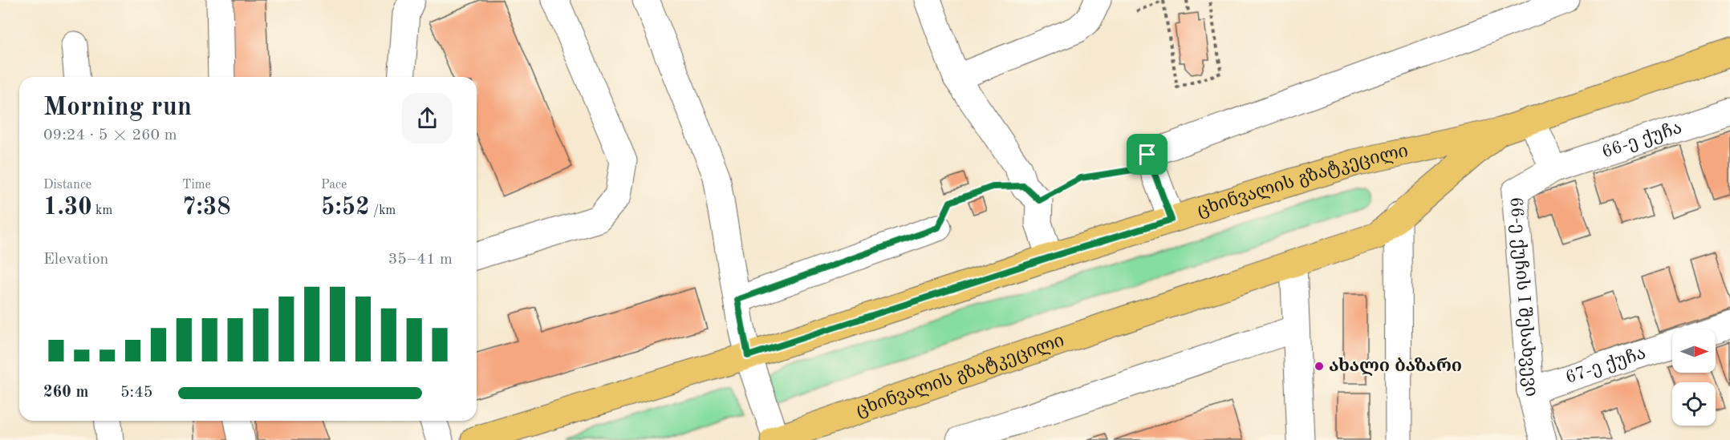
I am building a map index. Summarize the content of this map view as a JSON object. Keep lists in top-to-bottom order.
{
  "streets": {
    "main road": ["ცხინვალის გზატკეცილი"],
    "street": ["66-ე ქუჩა", "66-ე ქუჩის I შესახვევი", "67-ე ქუჩა"]
  },
  "crossings": [
    ["66-ე ქუჩა", "66-ე ქუჩის I შესახვევი"],
    ["66-ე ქუჩის I შესახვევი", "67-ე ქუჩა"]
  ],
  "places": ["ახალი ბაზარი"],
  "north": "right",
  "page": {
    "heading": ["Morning run", "09:24 · 5 × 260 m"],
    "stats": [
      ["Distance", "1.30 km"],
      ["Time", "7:38"],
      ["Pace", "5:52 /km"]
    ],
    "chart": ["Elevation", "35–41 m"],
    "list": [
      {
        "name": "260 m",
        "note": "5:45"
      }
    ]
  }
}
